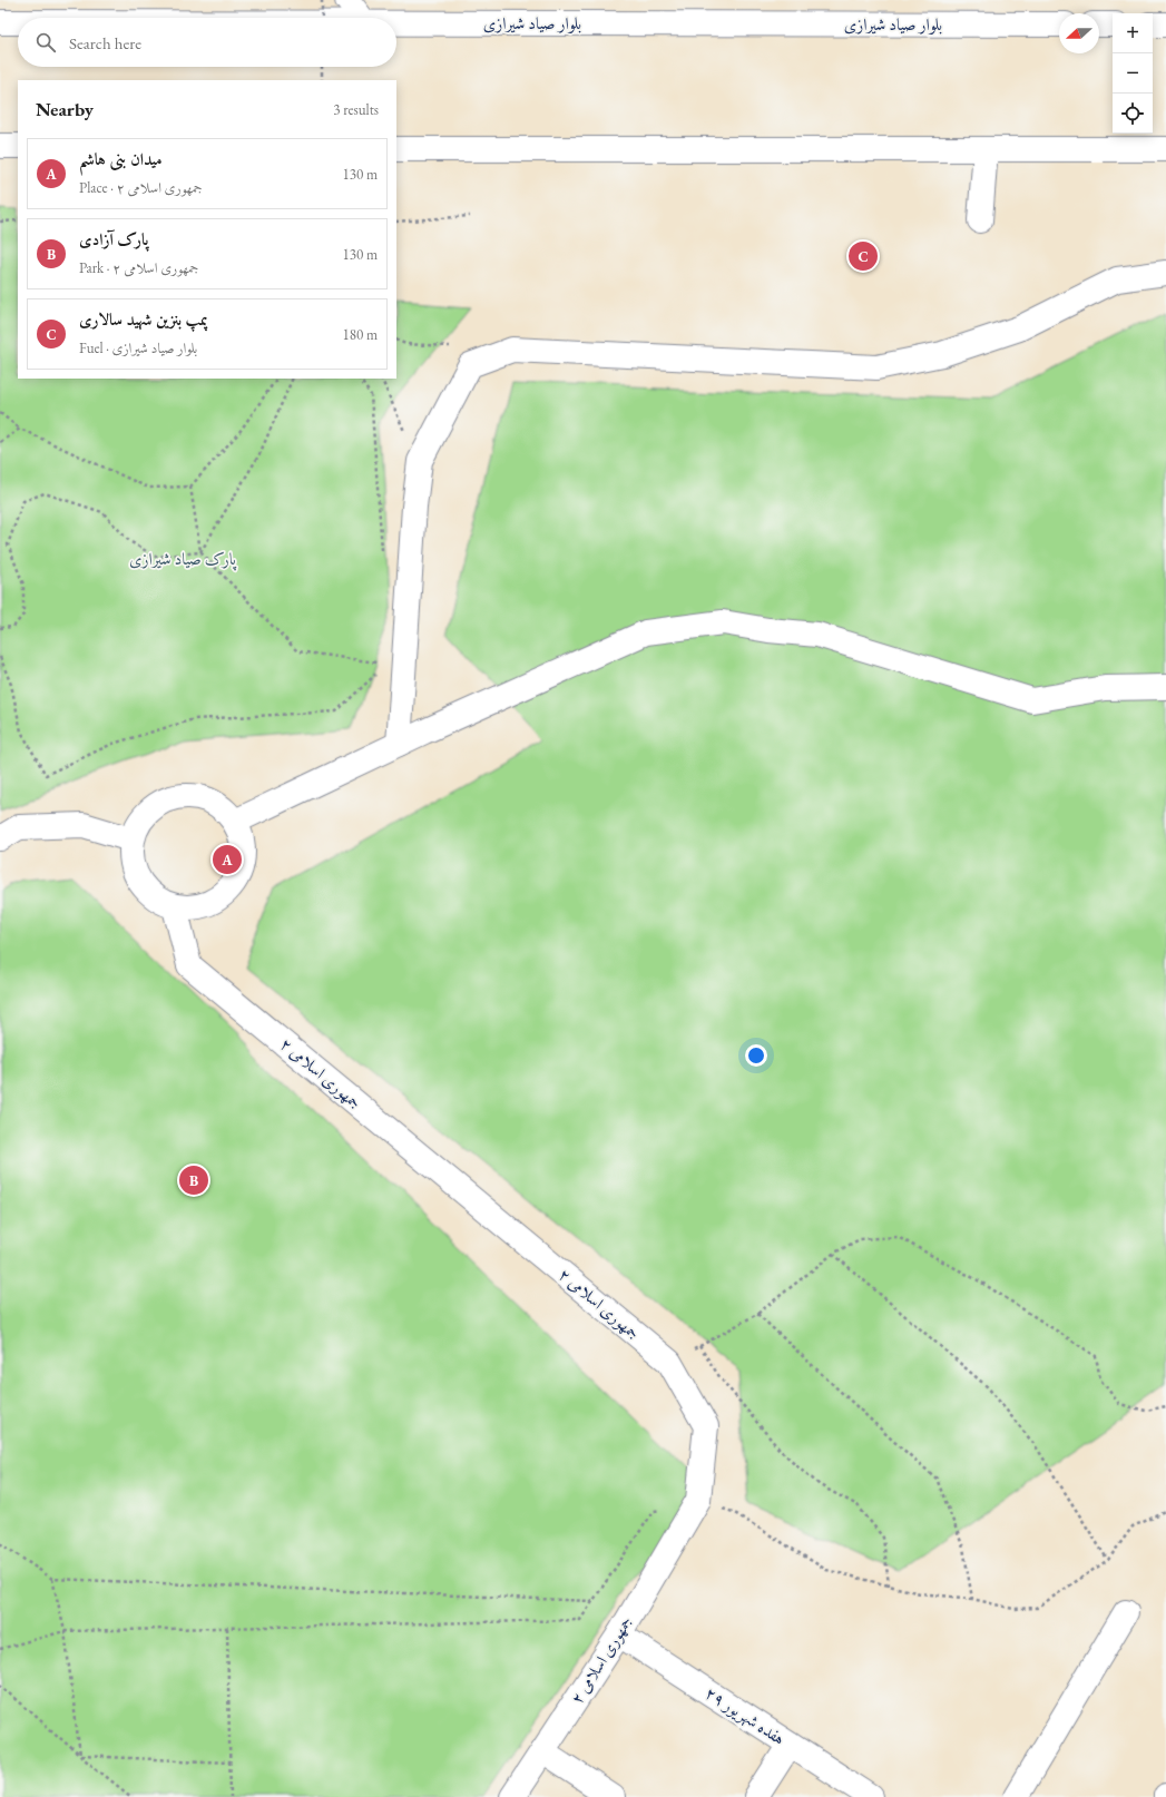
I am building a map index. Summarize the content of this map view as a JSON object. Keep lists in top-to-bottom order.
{
  "streets": {
    "main road": ["بلوار صیاد شیرازی", "جمهوری اسلامی ۲", "هفده شهریور ۲۹"]
  },
  "crossings": [
    ["جمهوری اسلامی ۲", "هفده شهریور ۲۹"]
  ],
  "parks": ["پارک صیاد شیرازی"],
  "north": "left",
  "page": {
    "map_buttons": ["+", "−"],
    "search": "Search here",
    "heading": ["Nearby", "3 results"],
    "list": [
      {
        "mark": "A",
        "name": "میدان بنی هاشم",
        "note": "Place · جمهوری اسلامی ۲",
        "value": "130 m"
      },
      {
        "mark": "B",
        "name": "پارک آزادی",
        "note": "Park · جمهوری اسلامی ۲",
        "value": "130 m"
      },
      {
        "mark": "C",
        "name": "پمپ بنزین شهید سالاری",
        "note": "Fuel · بلوار صیاد شیرازی",
        "value": "180 m"
      }
    ],
    "pins": ["C", "A", "B"]
  }
}
